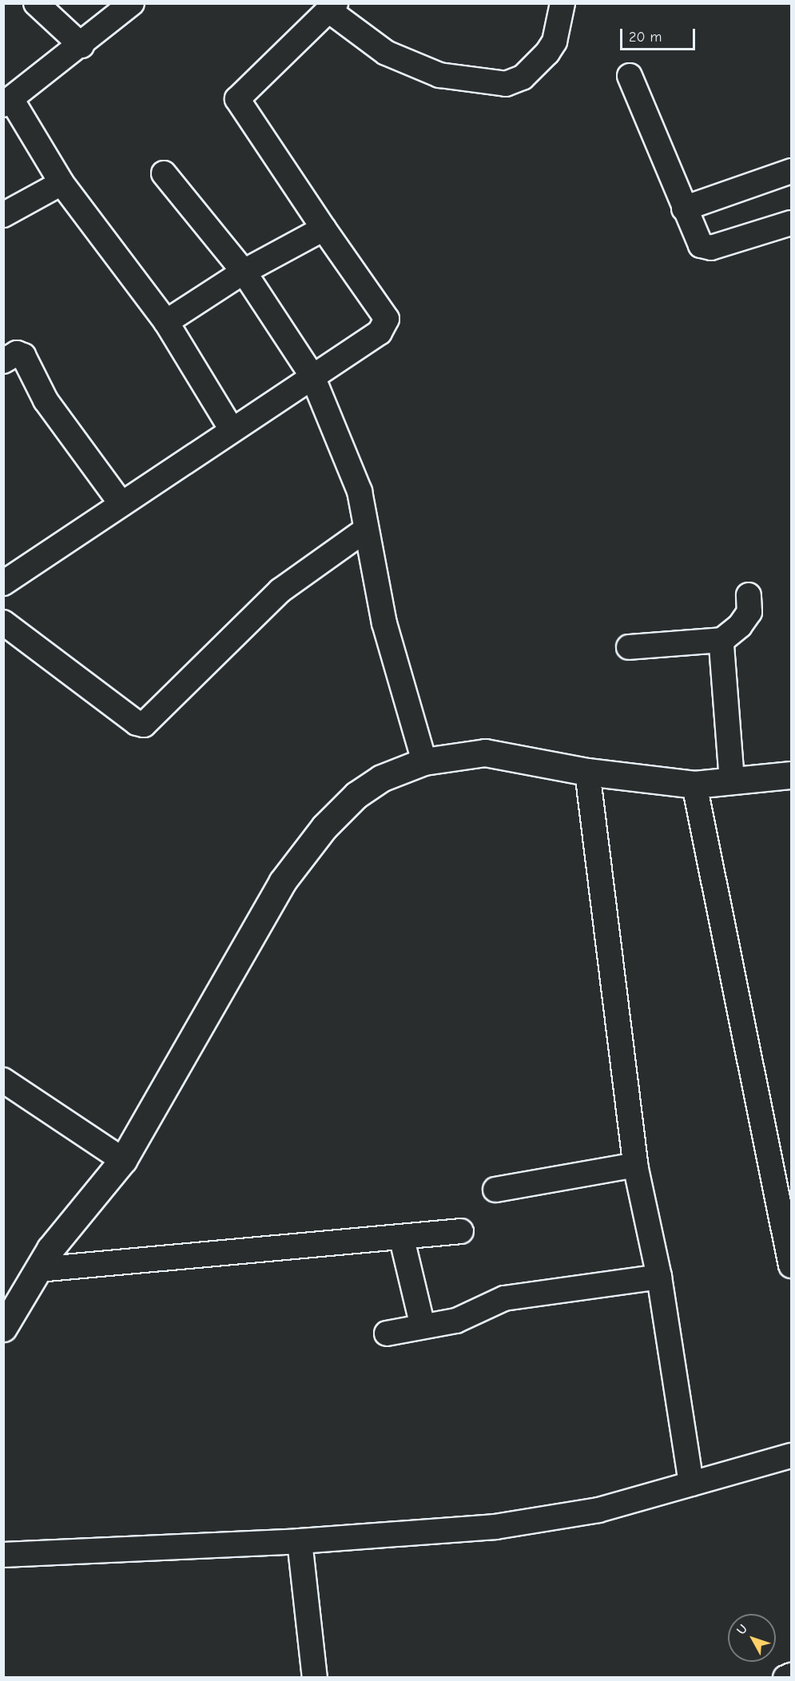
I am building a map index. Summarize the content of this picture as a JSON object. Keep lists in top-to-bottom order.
{
  "scale_bar": "20 m",
  "north": "top left"
}
